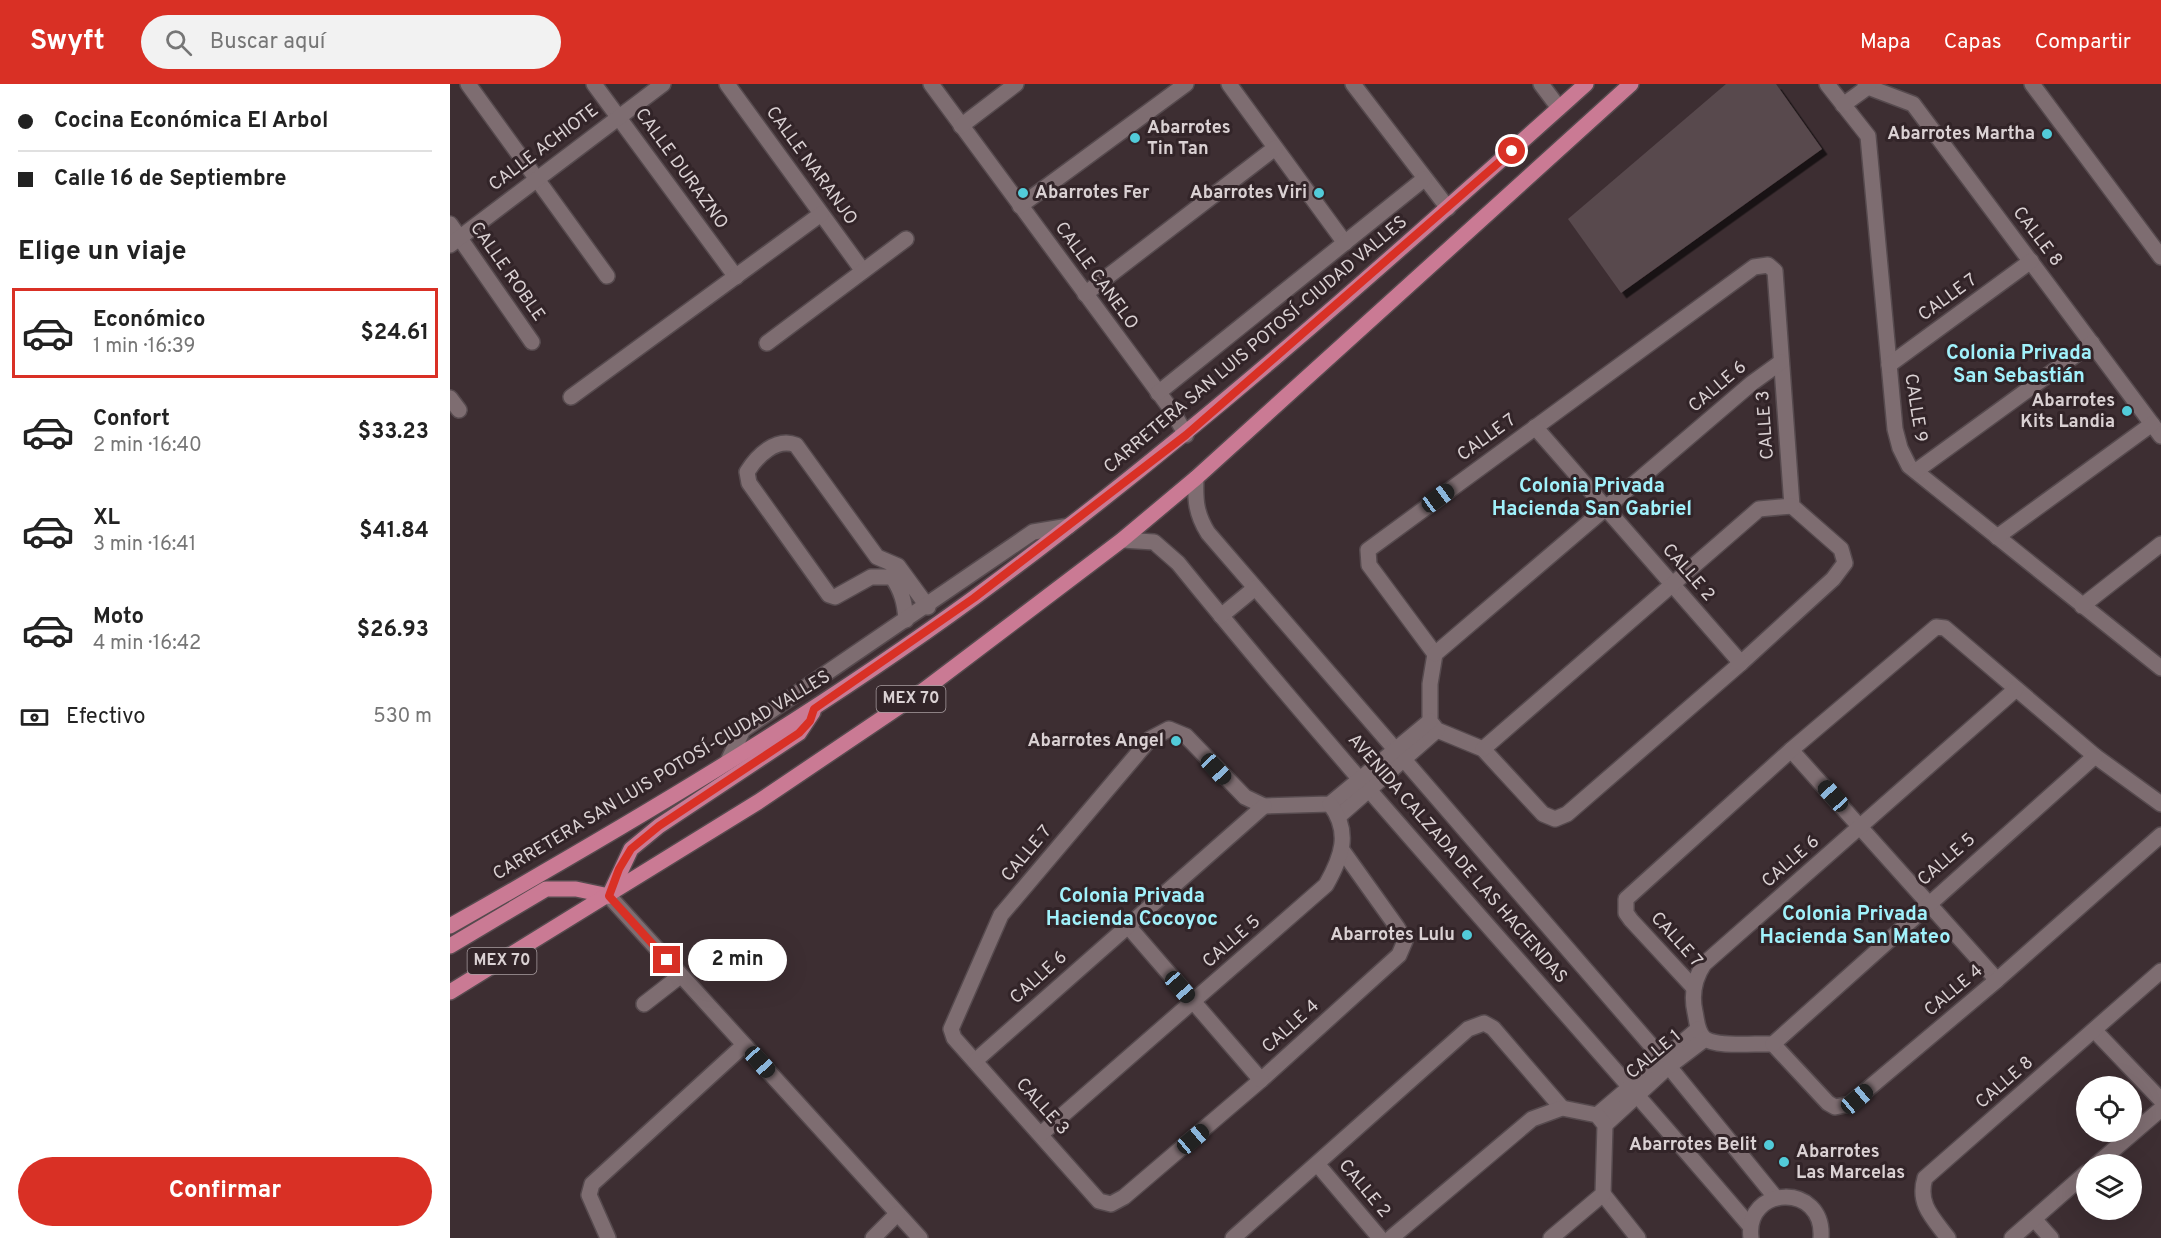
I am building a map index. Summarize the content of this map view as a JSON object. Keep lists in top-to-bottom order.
{
  "streets": {
    "main road": ["CARRETERA SAN LUIS POTOSÍ-CIUDAD VALLES", "MEX 70"],
    "street": [
      "CALLE ACHIOTE",
      "CALLE NARANJO",
      "CALLE DURAZNO",
      "CALLE 8",
      "CALLE ROBLE",
      "CALLE CANELO",
      "CALLE 7",
      "CALLE 6",
      "CALLE 9",
      "CALLE 3",
      "CALLE 2",
      "AVENIDA CALZADA DE LAS HACIENDAS",
      "CALLE 5",
      "CALLE 4",
      "CALLE 1"
    ]
  },
  "crossings": [
    ["CALLE ACHIOTE", "CALLE DURAZNO"],
    ["CALLE ACHIOTE", "CALLE ROBLE"],
    ["CALLE 8", "CALLE 7"],
    ["CALLE CANELO", "CARRETERA SAN LUIS POTOSÍ-CIUDAD VALLES"],
    ["CALLE 7", "CALLE 6"],
    ["CALLE 7", "CALLE 9"],
    ["CALLE 7", "CALLE 3"],
    ["CALLE 7", "CALLE 2"],
    ["CALLE 6", "CALLE 3"],
    ["CALLE 6", "CALLE 2"],
    ["CALLE 3", "CALLE 5"],
    ["CALLE 3", "CALLE 4"],
    ["MEX 70", "AVENIDA CALZADA DE LAS HACIENDAS"],
    ["AVENIDA CALZADA DE LAS HACIENDAS", "CALLE 1"],
    ["CALLE 5", "CALLE 4"],
    ["CALLE 5", "CALLE 1"],
    ["CALLE 4", "CALLE 1"]
  ],
  "districts": [
    "Colonia Privada San Sebastián",
    "Colonia Privada Hacienda San Gabriel",
    "Colonia Privada Hacienda Cocoyoc",
    "Colonia Privada Hacienda San Mateo"
  ],
  "places": [
    "Abarrotes Martha",
    "Abarrotes Tin Tan",
    "Abarrotes Fer",
    "Abarrotes Viri",
    "Abarrotes Kits Landia",
    "Abarrotes Angel",
    "Abarrotes Lulu",
    "Abarrotes Belit",
    "Abarrotes Las Marcelas"
  ],
  "page": {
    "header": "Swyft",
    "search": "Buscar aquí",
    "nav": ["Mapa", "Capas", "Compartir"],
    "banner": ["Cocina Económica El Arbol", "Calle 16 de Septiembre"],
    "heading": "Elige un viaje",
    "list": [
      {
        "name": "Económico",
        "note": "1 min · 16:39",
        "value": "$24.61"
      },
      {
        "name": "Confort",
        "note": "2 min · 16:40",
        "value": "$33.23"
      },
      {
        "name": "XL",
        "note": "3 min · 16:41",
        "value": "$41.84"
      },
      {
        "name": "Moto",
        "note": "4 min · 16:42",
        "value": "$26.93"
      }
    ],
    "pay": ["Efectivo", "530 m"],
    "bubble": "2 min",
    "buttons": "Confirmar"
  }
}
